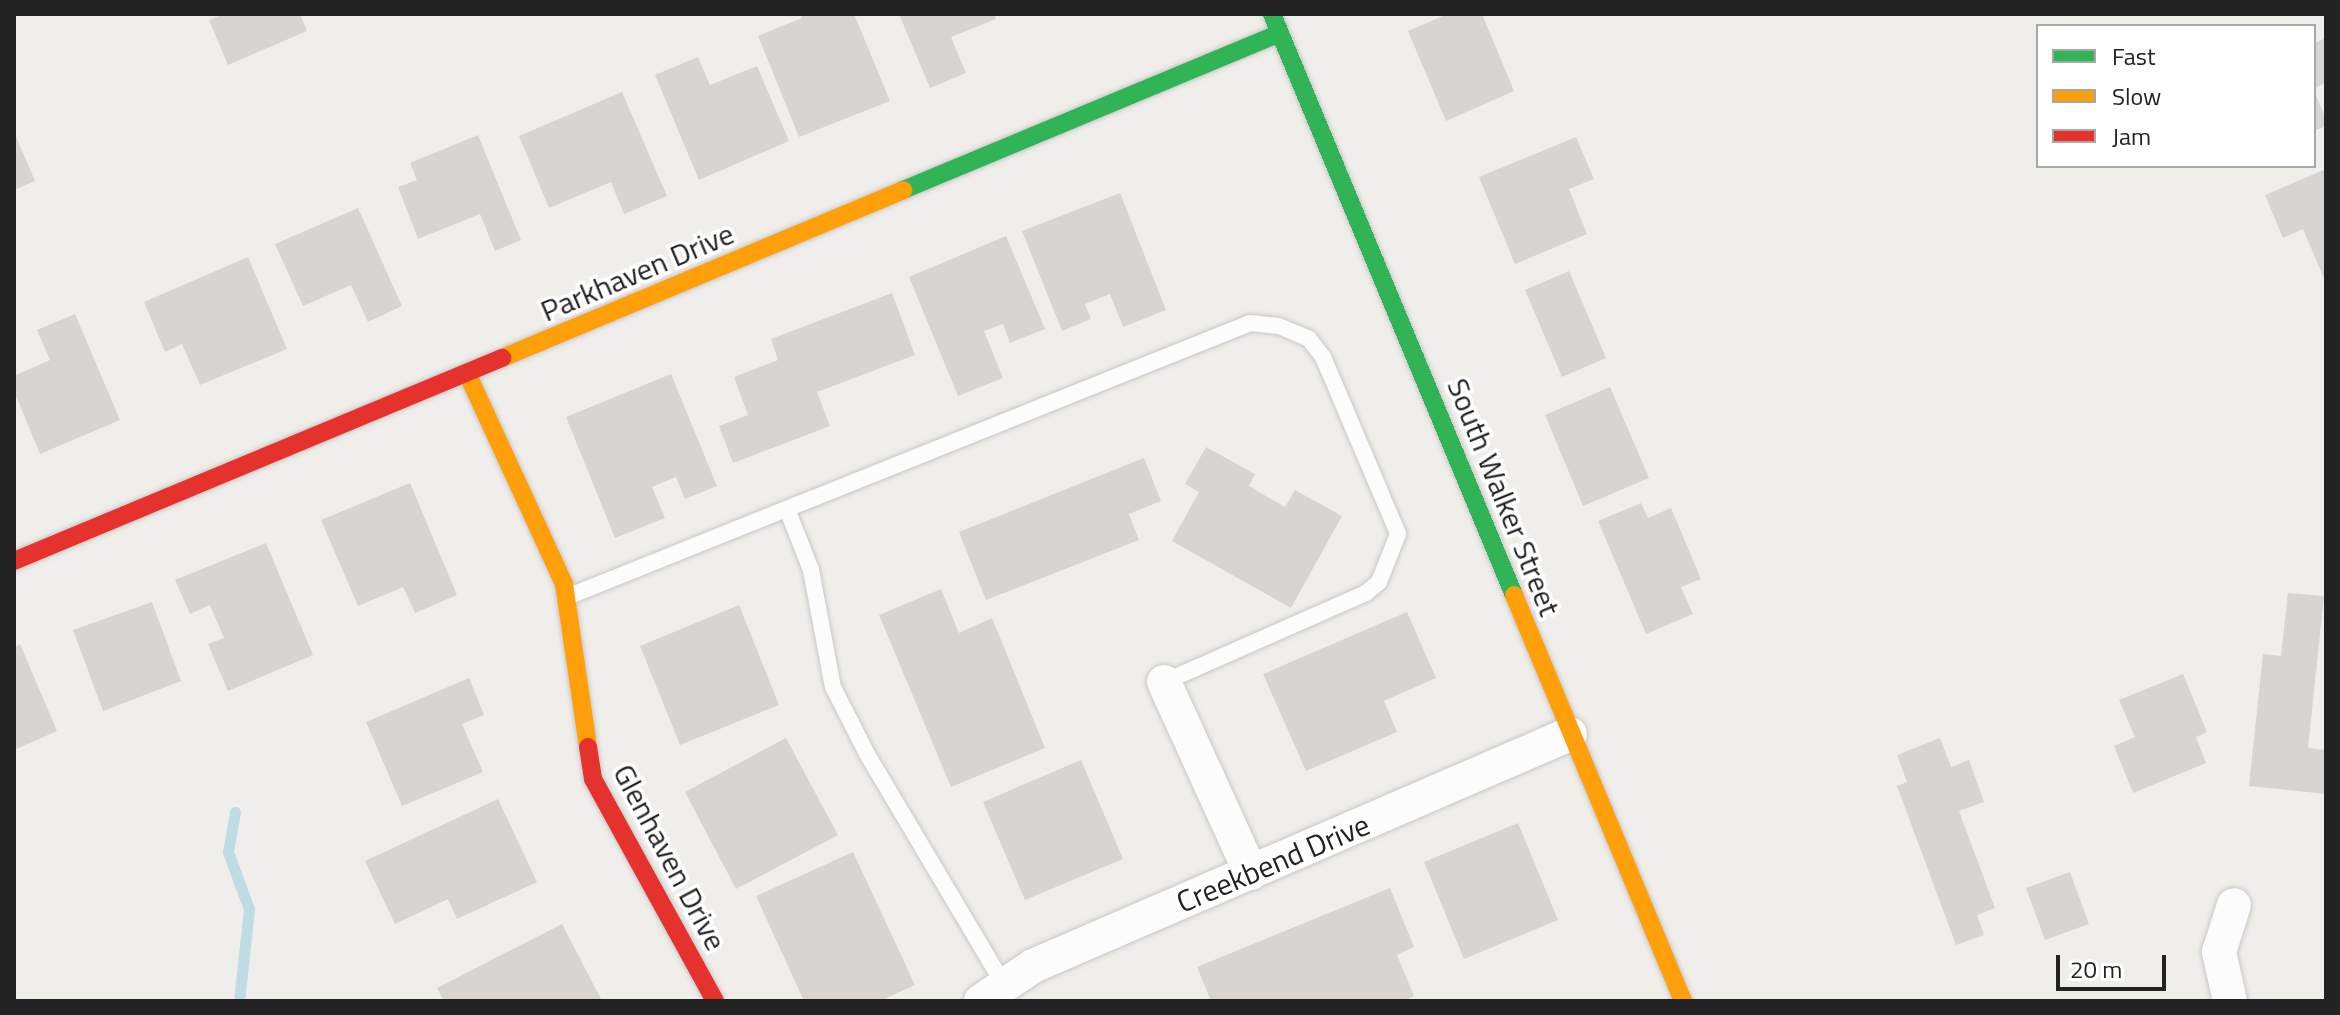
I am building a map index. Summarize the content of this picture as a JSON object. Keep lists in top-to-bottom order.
{
  "streets": {
    "street": [
      "Parkhaven Drive",
      "South Walker Street",
      "Glenhaven Drive",
      "Creekbend Drive"
    ]
  },
  "crossings": [
    ["Parkhaven Drive", "South Walker Street"],
    ["Parkhaven Drive", "Glenhaven Drive"],
    ["South Walker Street", "Creekbend Drive"]
  ],
  "legend": ["Fast", "Slow", "Jam"],
  "scale_bar": "20 m"
}
